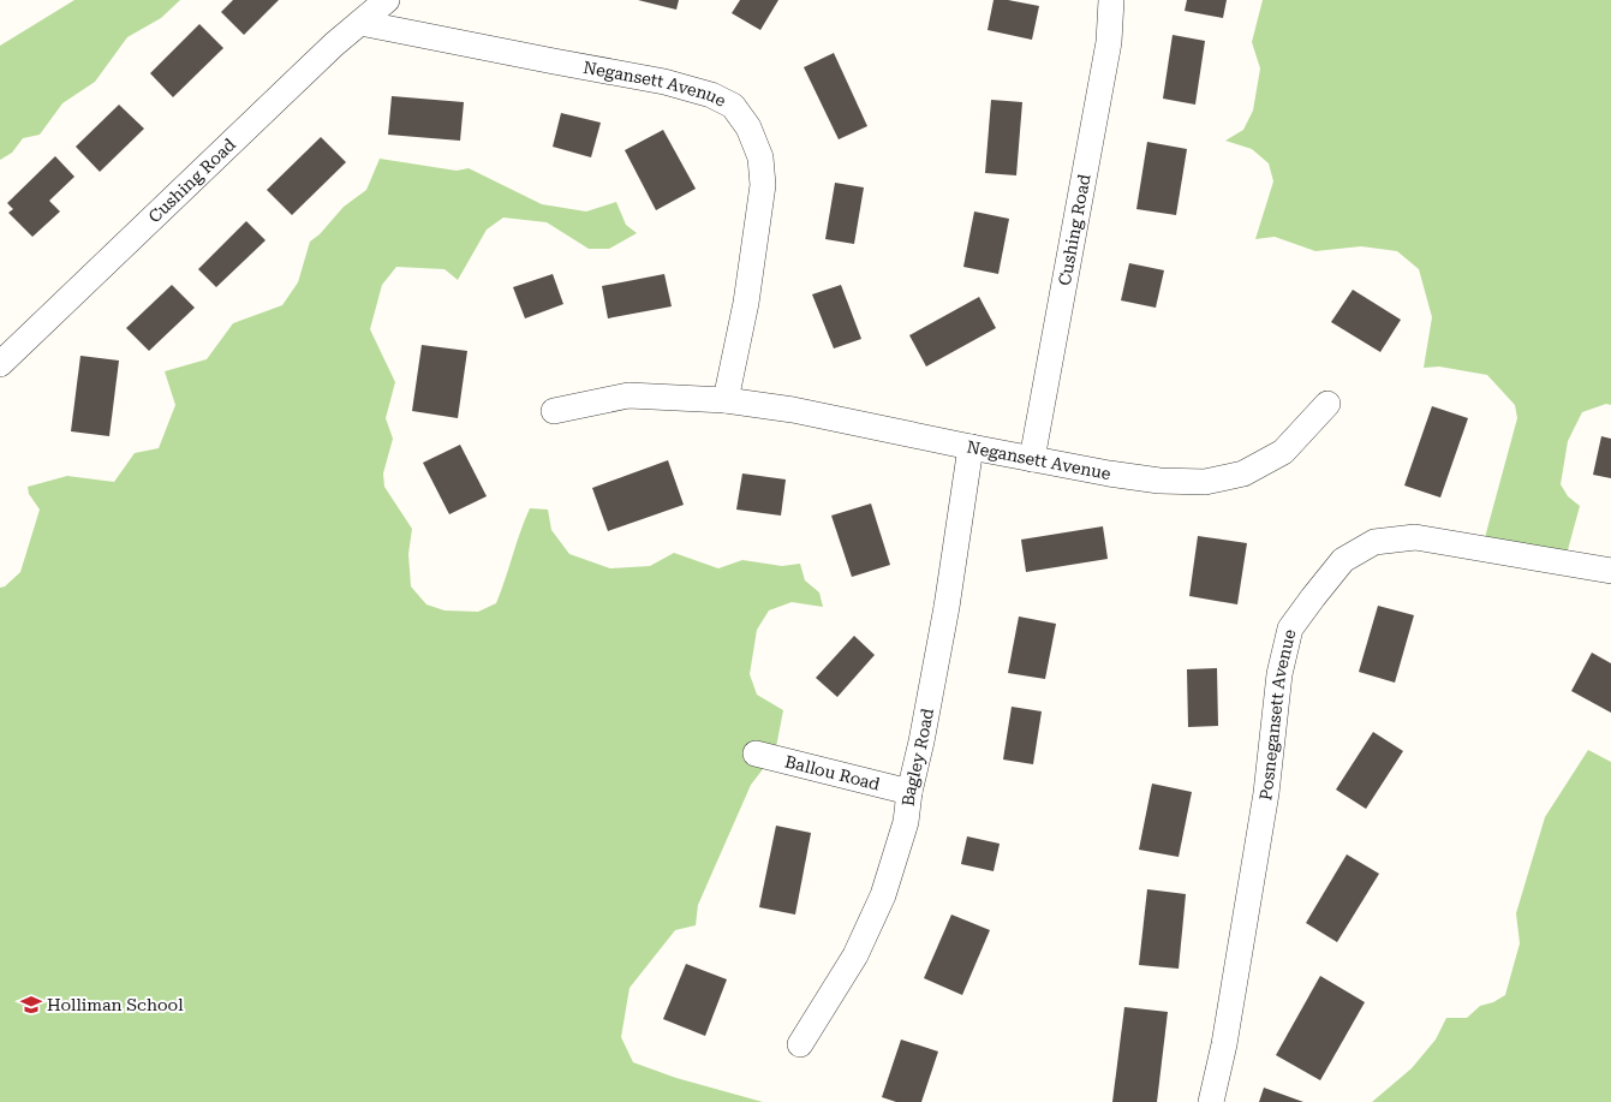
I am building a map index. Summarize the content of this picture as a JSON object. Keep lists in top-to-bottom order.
{
  "streets": {
    "street": [
      "Negansett Avenue",
      "Cushing Road",
      "Posnegansett Avenue",
      "Bagley Road",
      "Ballou Road"
    ]
  },
  "crossings": [
    ["Negansett Avenue", "Cushing Road"],
    ["Negansett Avenue", "Bagley Road"],
    ["Bagley Road", "Ballou Road"]
  ],
  "places": {
    "school or university": ["Holliman School"]
  }
}
